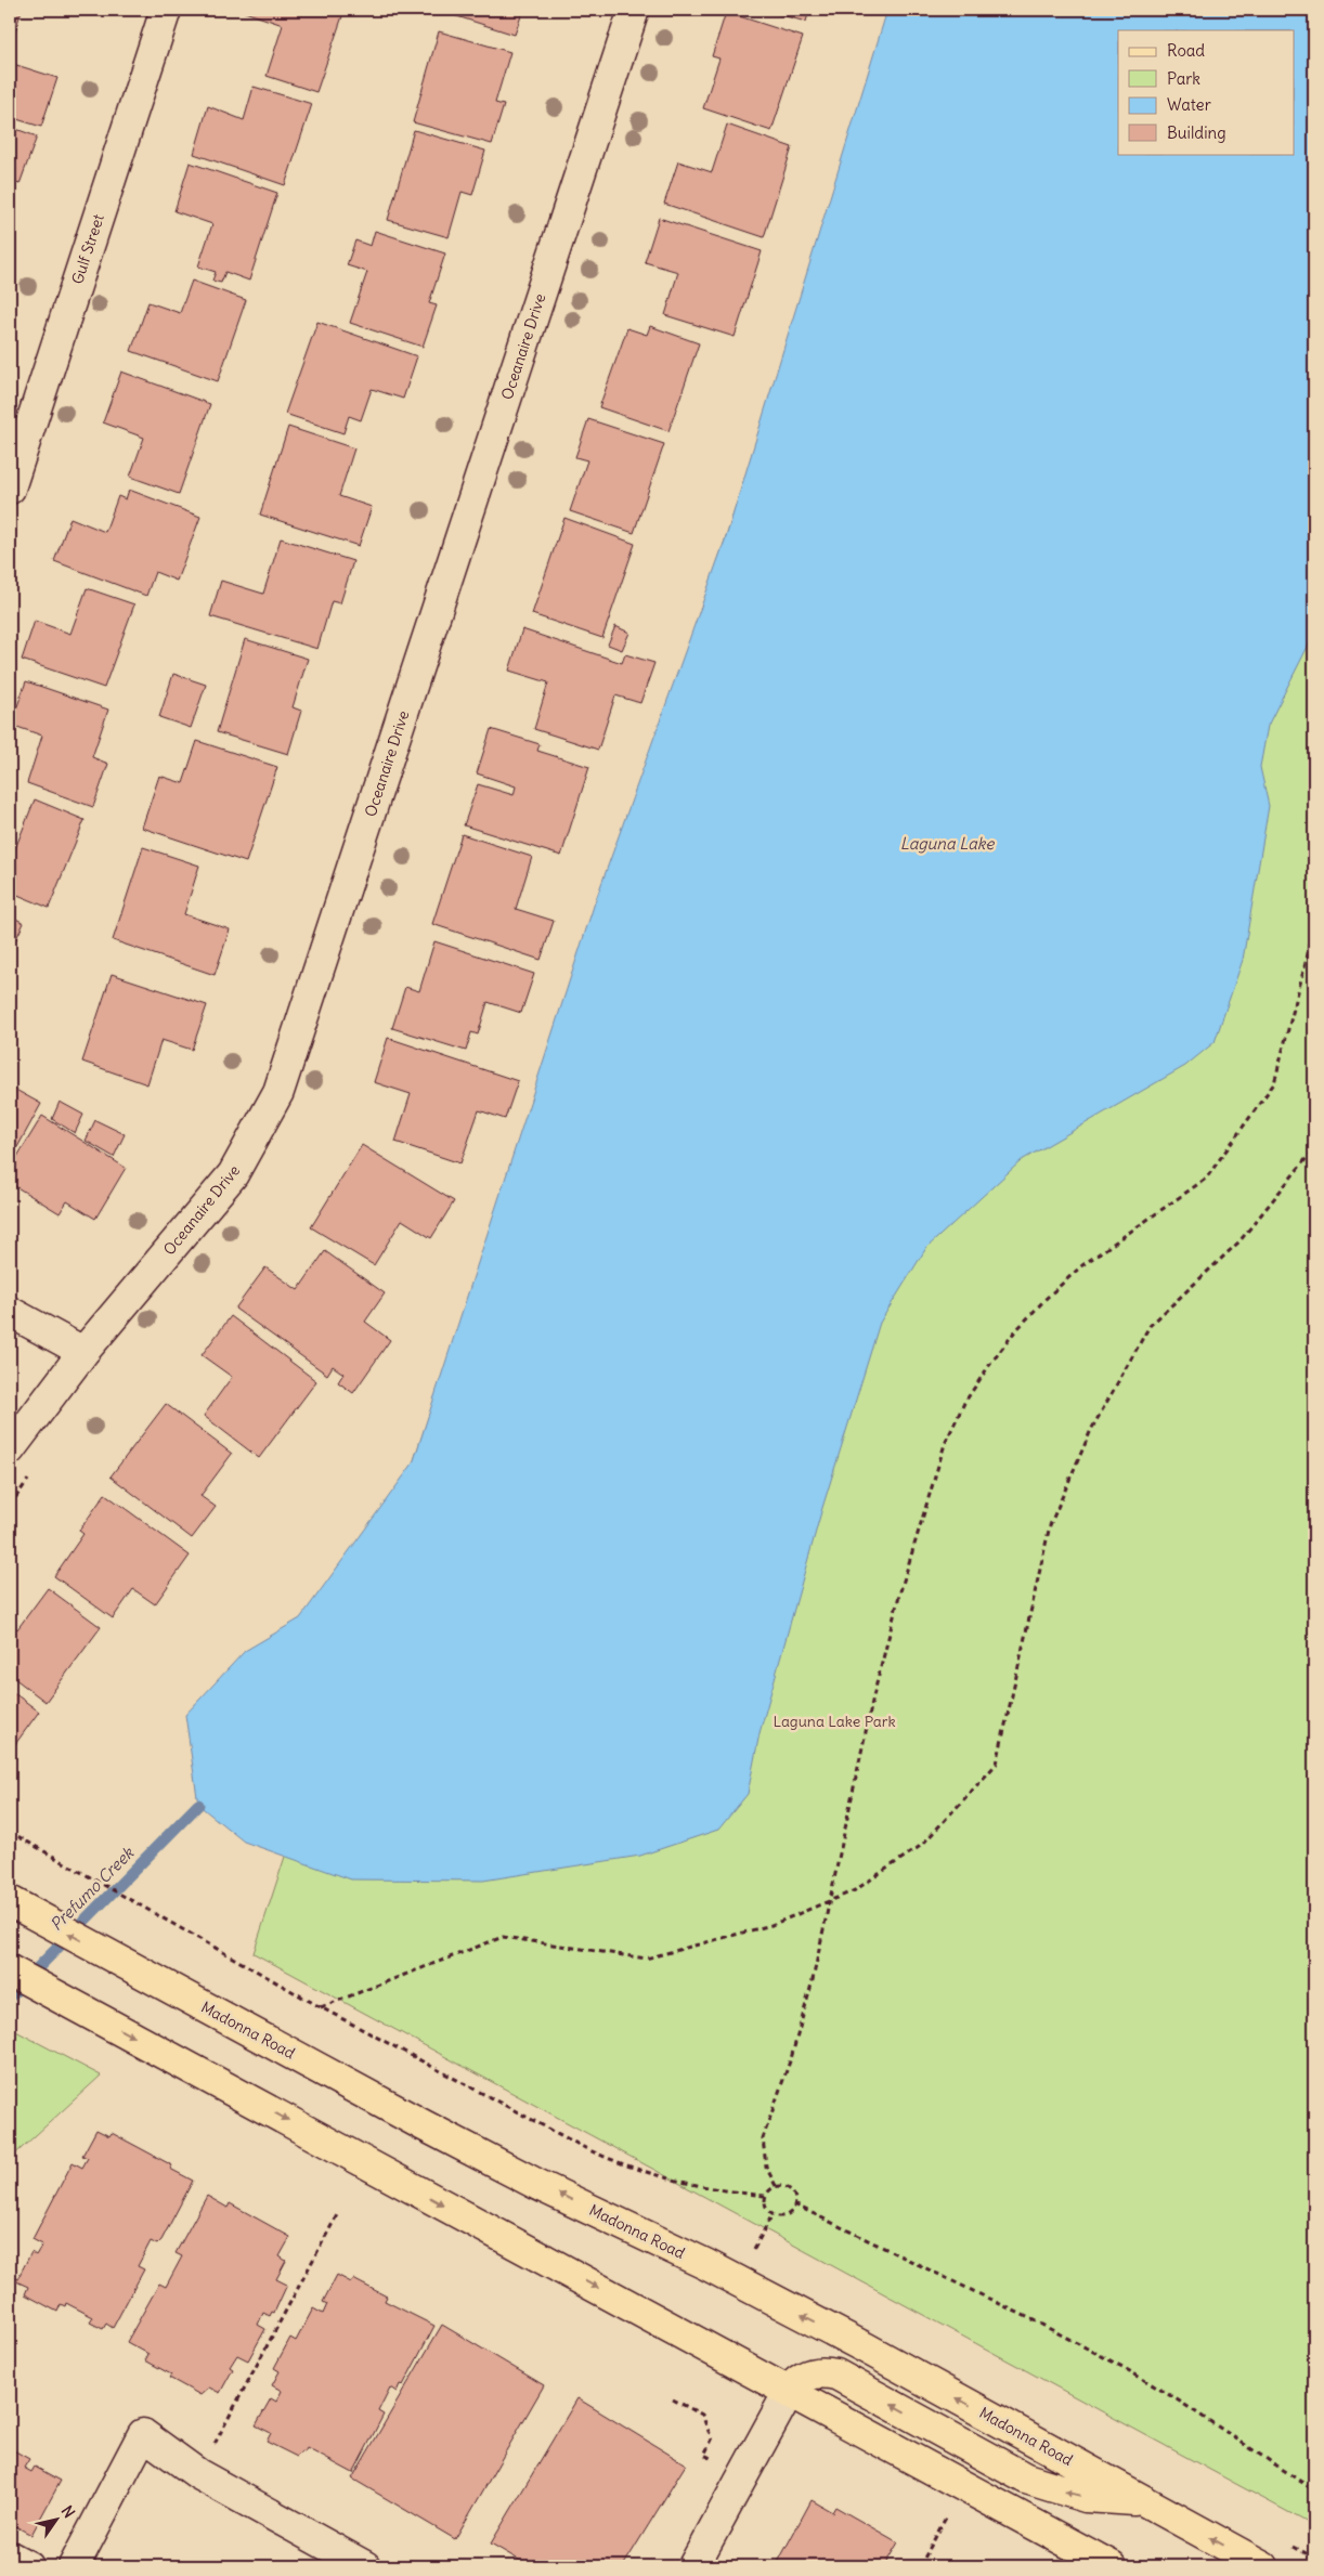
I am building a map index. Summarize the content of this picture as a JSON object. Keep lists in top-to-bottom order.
{
  "streets": {
    "main road": ["Madonna Road"],
    "street": ["Gulf Street", "Oceanaire Drive"]
  },
  "water": ["Laguna Lake", "Prefumo Creek"],
  "parks": ["Laguna Lake Park"],
  "legend": [
    "Road",
    "Park",
    "Water",
    "Building"
  ],
  "north": "top right"
}
